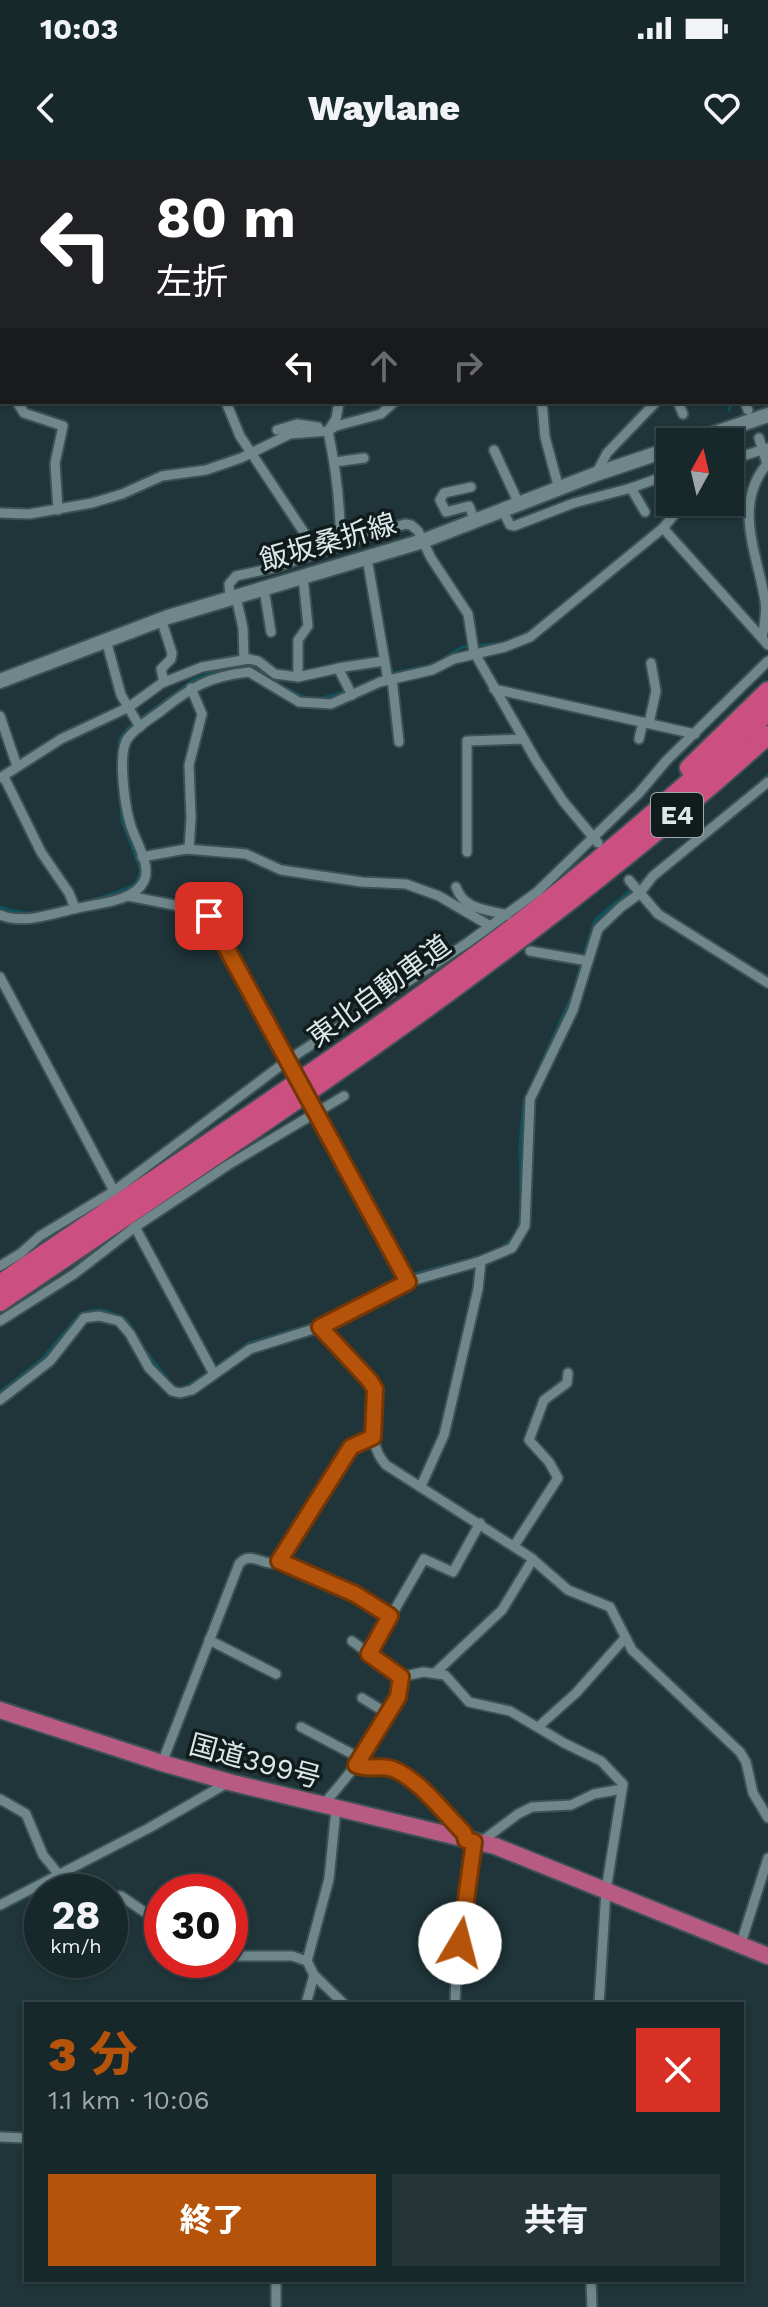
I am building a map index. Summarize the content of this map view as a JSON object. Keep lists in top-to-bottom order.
{
  "streets": {
    "highway": ["E4", "東北自動車道", "国道399号"],
    "main road": ["飯坂桑折線"]
  },
  "north": "top",
  "page": {
    "status": "10:03",
    "header": "Waylane",
    "turn": ["80 m", "左折"],
    "speed": "28 km/h",
    "limit": "30",
    "heading": ["3 分", "1.1 km · 10:06"],
    "buttons": ["終了", "共有"]
  }
}
